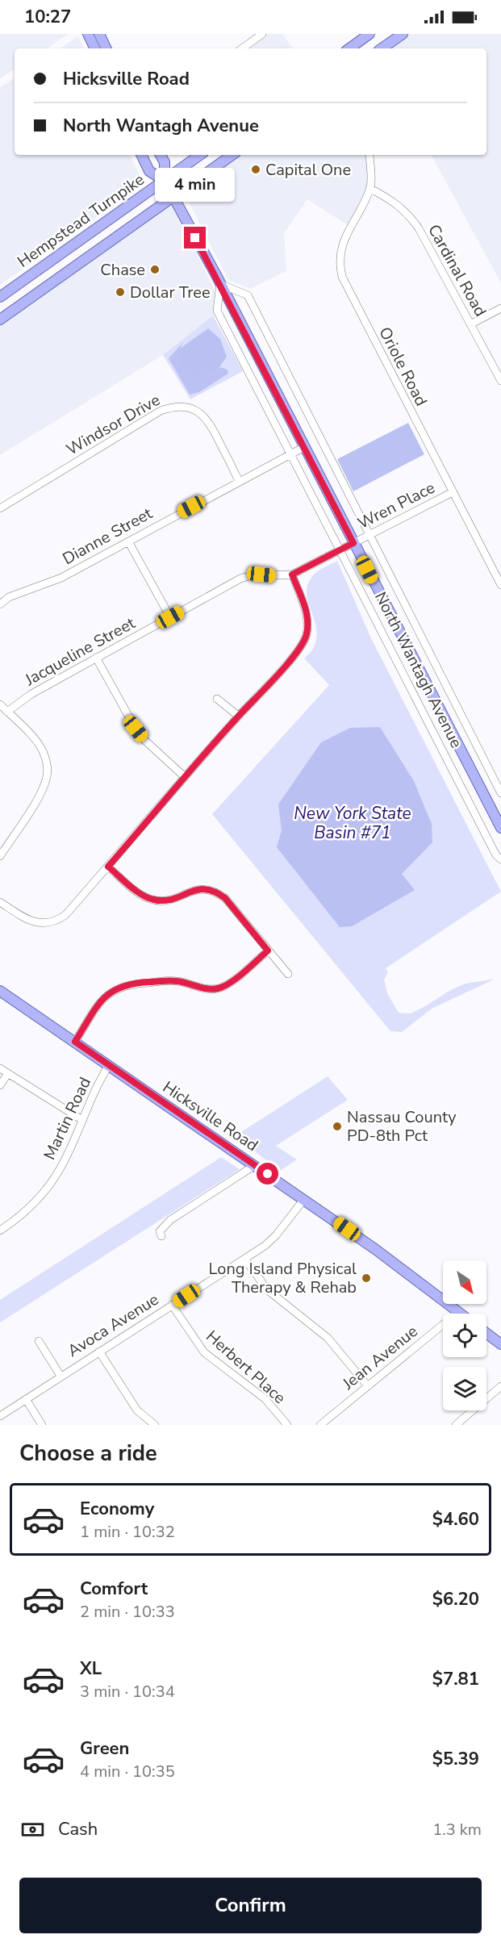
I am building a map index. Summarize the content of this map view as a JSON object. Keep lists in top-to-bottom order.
{
  "streets": {
    "main road": ["Hempstead Turnpike", "North Wantagh Avenue", "Hicksville Road"],
    "street": [
      "Cardinal Road",
      "Oriole Road",
      "Windsor Drive",
      "Wren Place",
      "Dianne Street",
      "Jacqueline Street",
      "Martin Road",
      "Avoca Avenue",
      "Jean Avenue",
      "Herbert Place"
    ]
  },
  "crossings": [
    ["Hempstead Turnpike", "North Wantagh Avenue"],
    ["Cardinal Road", "Oriole Road"],
    ["Oriole Road", "Wren Place"],
    ["Windsor Drive", "Dianne Street"],
    ["Wren Place", "Jacqueline Street"],
    ["Wren Place", "North Wantagh Avenue"],
    ["Dianne Street", "North Wantagh Avenue"],
    ["Jacqueline Street", "North Wantagh Avenue"],
    ["Hicksville Road", "Martin Road"],
    ["Hicksville Road", "Avoca Avenue"],
    ["Hicksville Road", "Jean Avenue"],
    ["Avoca Avenue", "Herbert Place"]
  ],
  "water": ["New York State Basin #71"],
  "places": [
    "Capital One",
    "Chase",
    "Dollar Tree",
    "Nassau County PD-8th Pct",
    "Long Island Physical Therapy & Rehab"
  ],
  "north": "bottom right",
  "page": {
    "status": "10:27",
    "banner": ["Hicksville Road", "North Wantagh Avenue"],
    "bubble": "4 min",
    "heading": "Choose a ride",
    "list": [
      {
        "name": "Economy",
        "note": "1 min · 10:32",
        "value": "$4.60"
      },
      {
        "name": "Comfort",
        "note": "2 min · 10:33",
        "value": "$6.20"
      },
      {
        "name": "XL",
        "note": "3 min · 10:34",
        "value": "$7.81"
      },
      {
        "name": "Green",
        "note": "4 min · 10:35",
        "value": "$5.39"
      }
    ],
    "pay": ["Cash", "1.3 km"],
    "buttons": "Confirm"
  }
}
